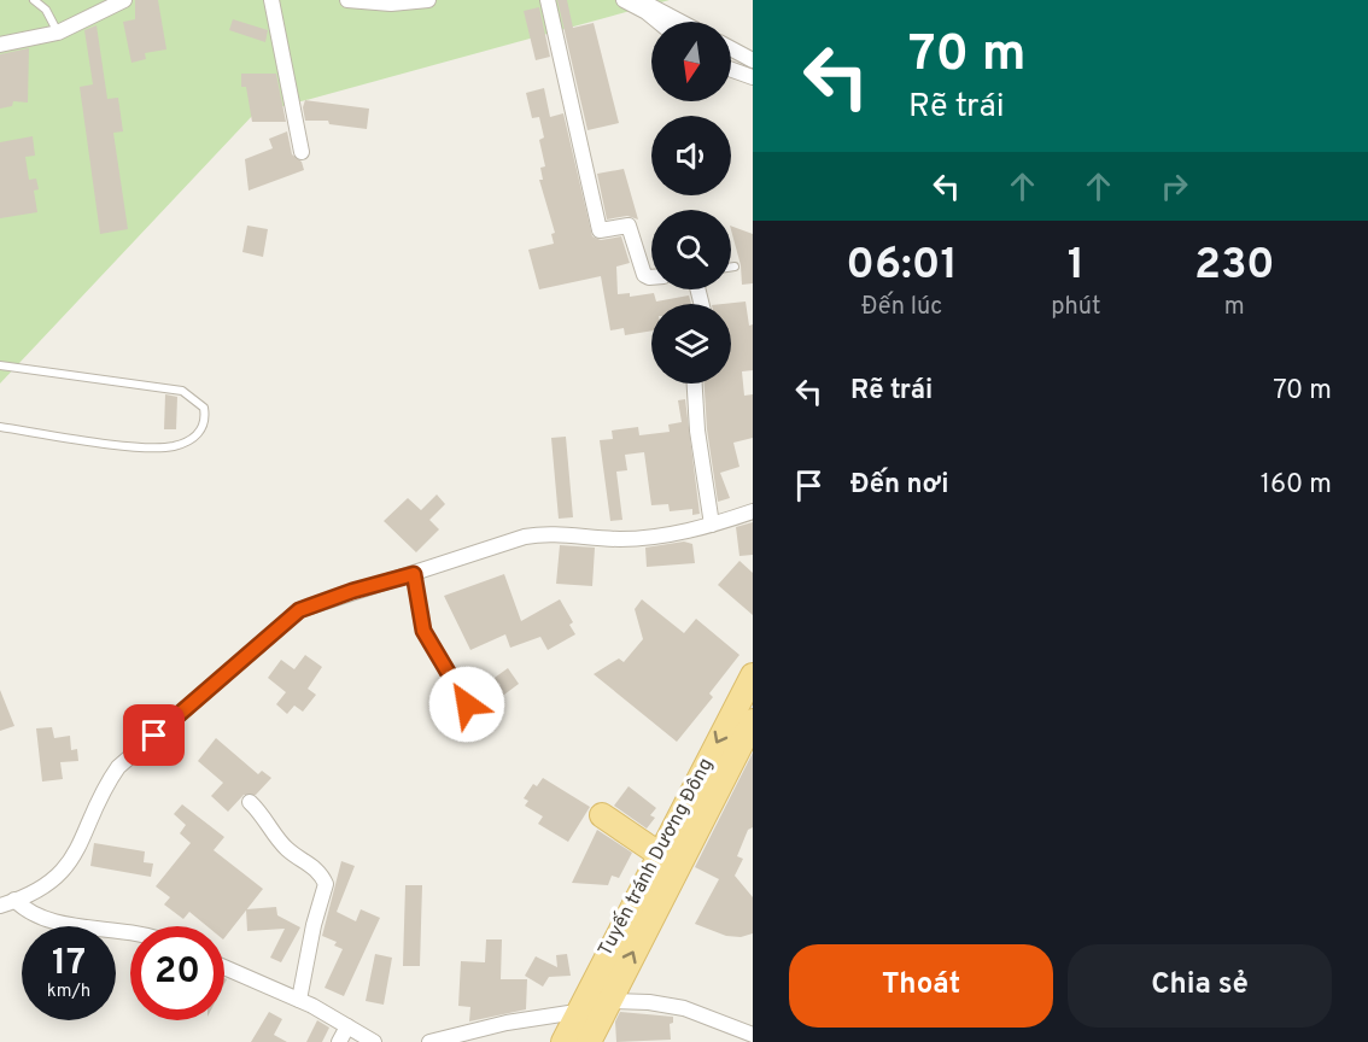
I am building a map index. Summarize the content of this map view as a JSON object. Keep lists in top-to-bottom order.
{
  "streets": {
    "main road": ["Tuyến tránh Dương Đông"]
  },
  "north": "bottom",
  "page": {
    "turn": ["70 m", "Rẽ trái"],
    "eta": [
      "06:01",
      "Đến lúc",
      "1",
      "phút",
      "230",
      "m"
    ],
    "list": [
      {
        "name": "Rẽ trái",
        "value": "70 m"
      },
      {
        "name": "Đến nơi",
        "value": "160 m"
      }
    ],
    "speed": "17 km/h",
    "limit": "20",
    "buttons": ["Thoát", "Chia sẻ"]
  }
}
